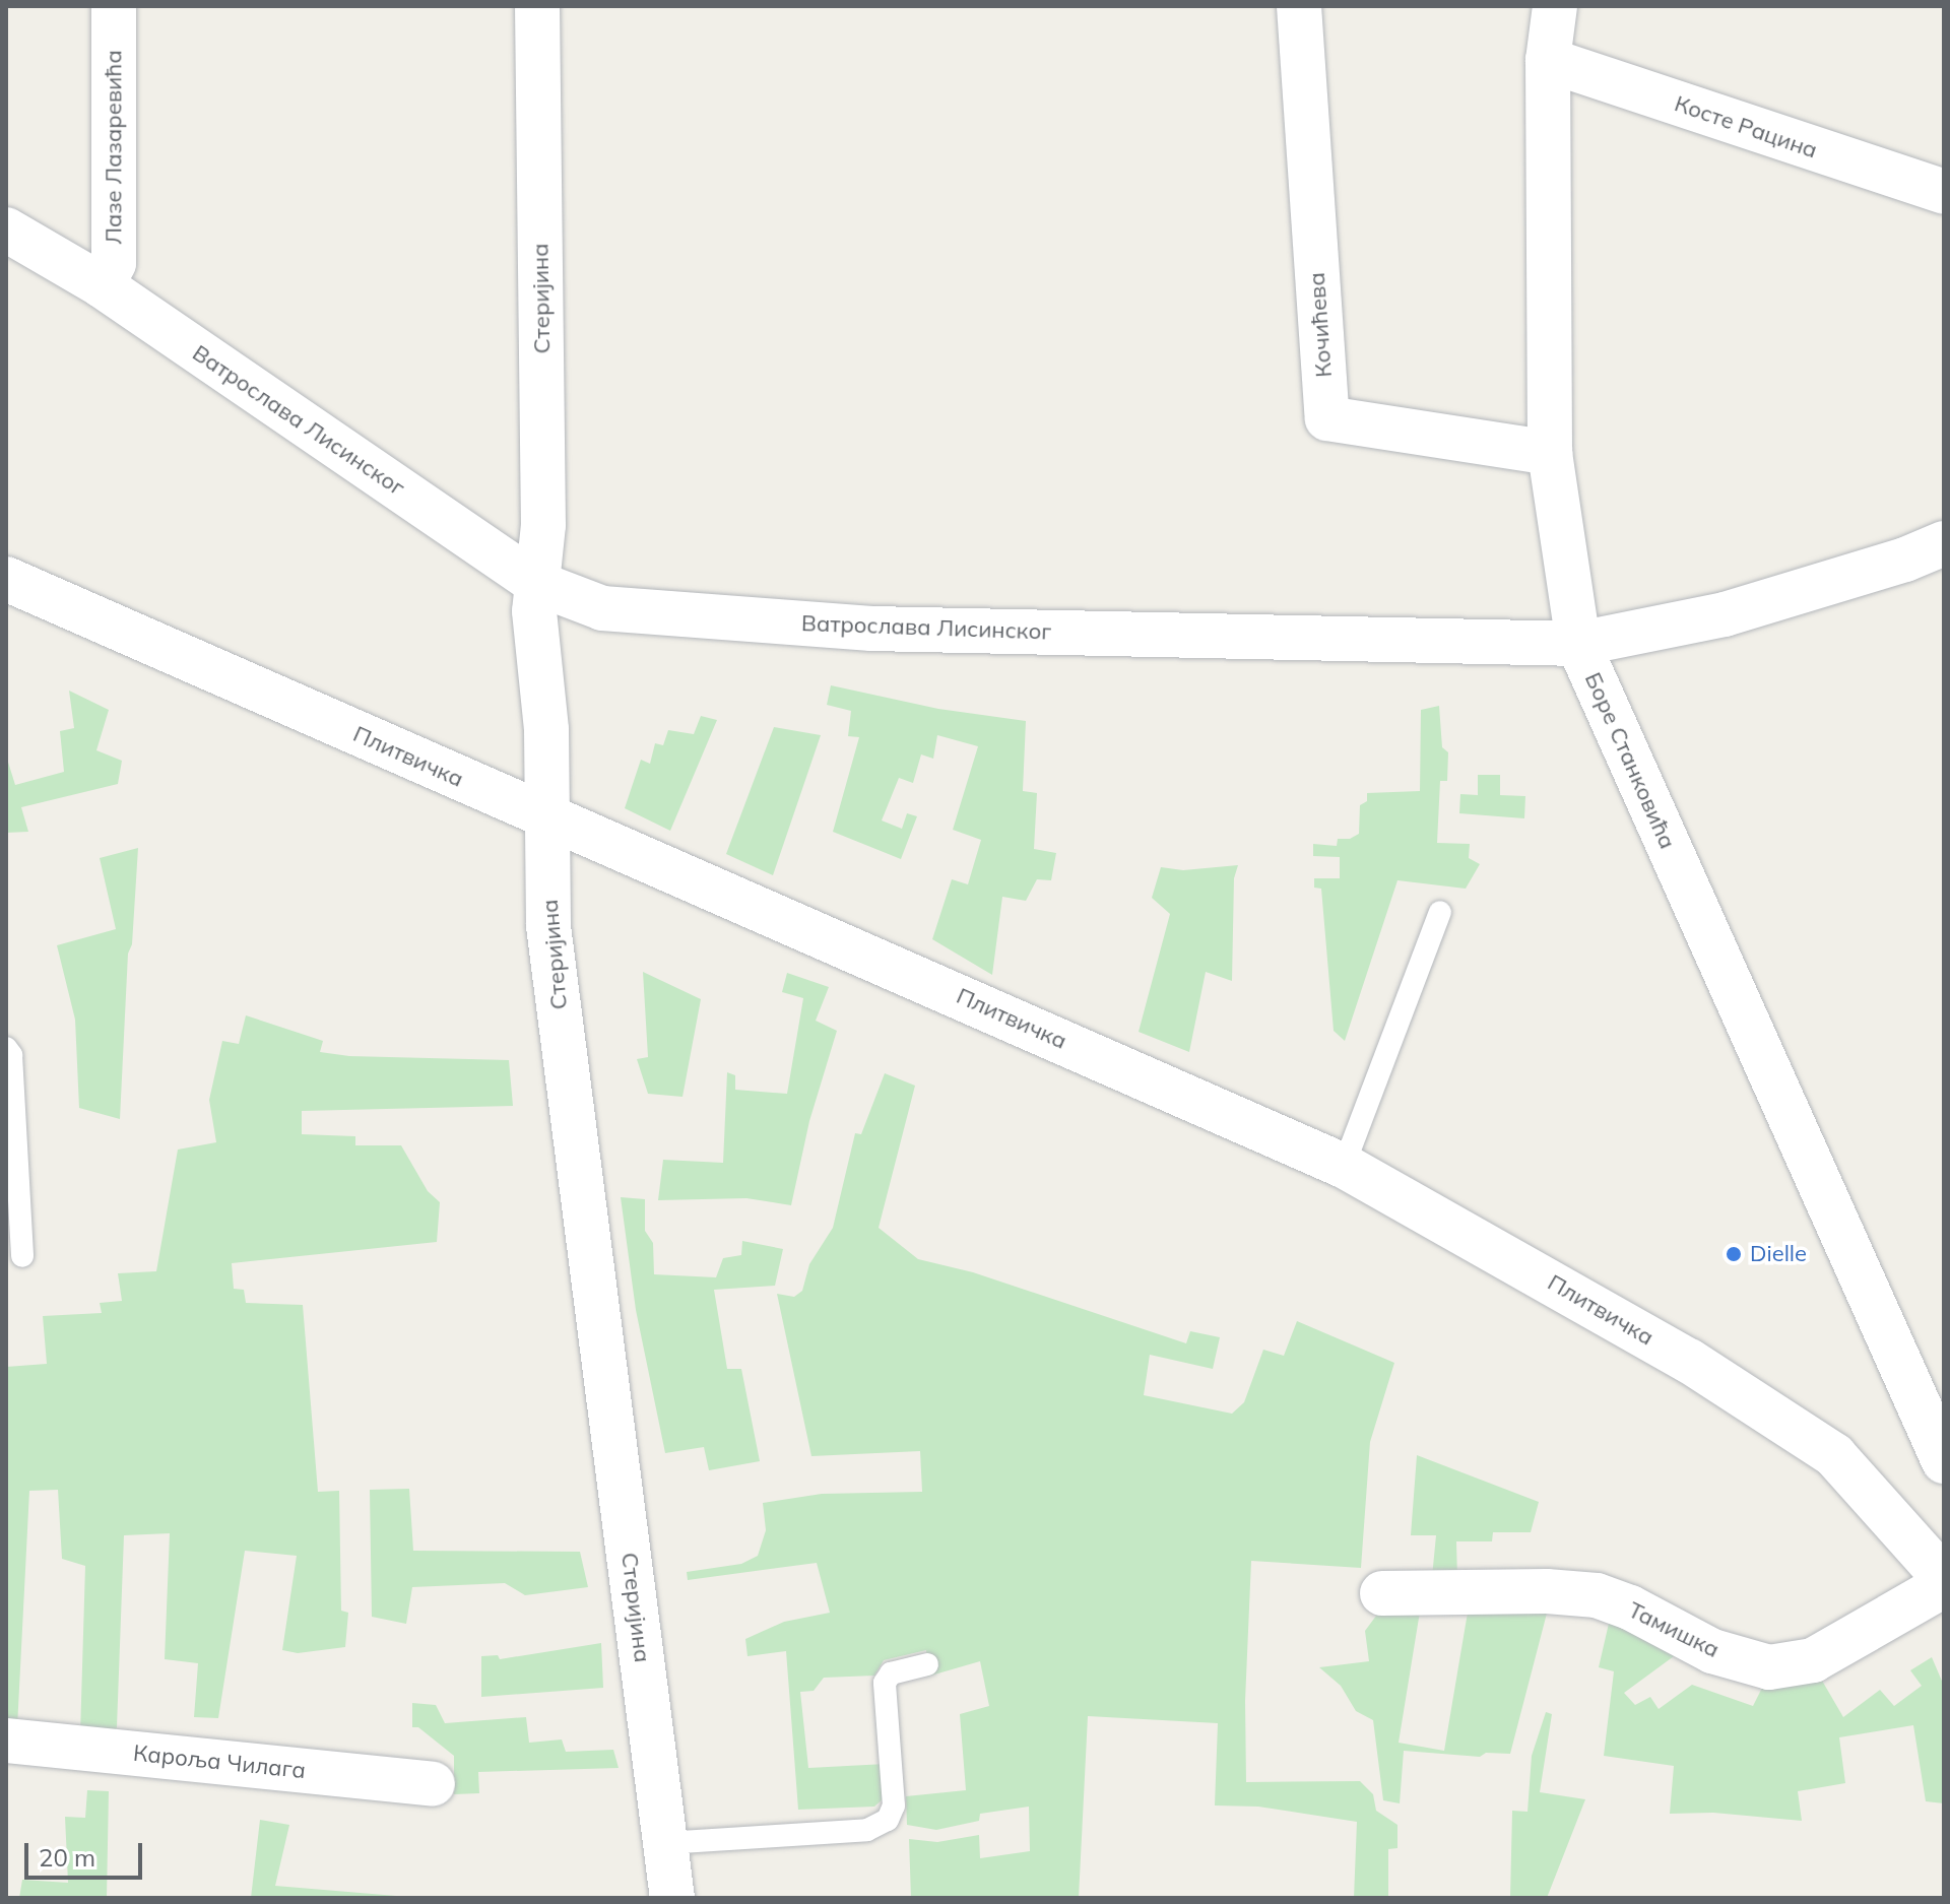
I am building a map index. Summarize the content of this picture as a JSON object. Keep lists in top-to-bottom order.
{
  "streets": {
    "street": [
      "Косте Рацина",
      "Лазе Лазаревића",
      "Стеријина",
      "Кочићева",
      "Ватрослава Лисинског",
      "Плитвичка",
      "Боре Станковића",
      "Тамишка",
      "Кароља Чилага"
    ]
  },
  "crossings": [
    ["Косте Рацина", "Боре Станковића"],
    ["Лазе Лазаревића", "Ватрослава Лисинског"],
    ["Стеријина", "Ватрослава Лисинског"],
    ["Стеријина", "Плитвичка"],
    ["Кочићева", "Боре Станковића"],
    ["Ватрослава Лисинског", "Боре Станковића"]
  ],
  "places": ["Dielle"],
  "scale_bar": "20 m"
}
